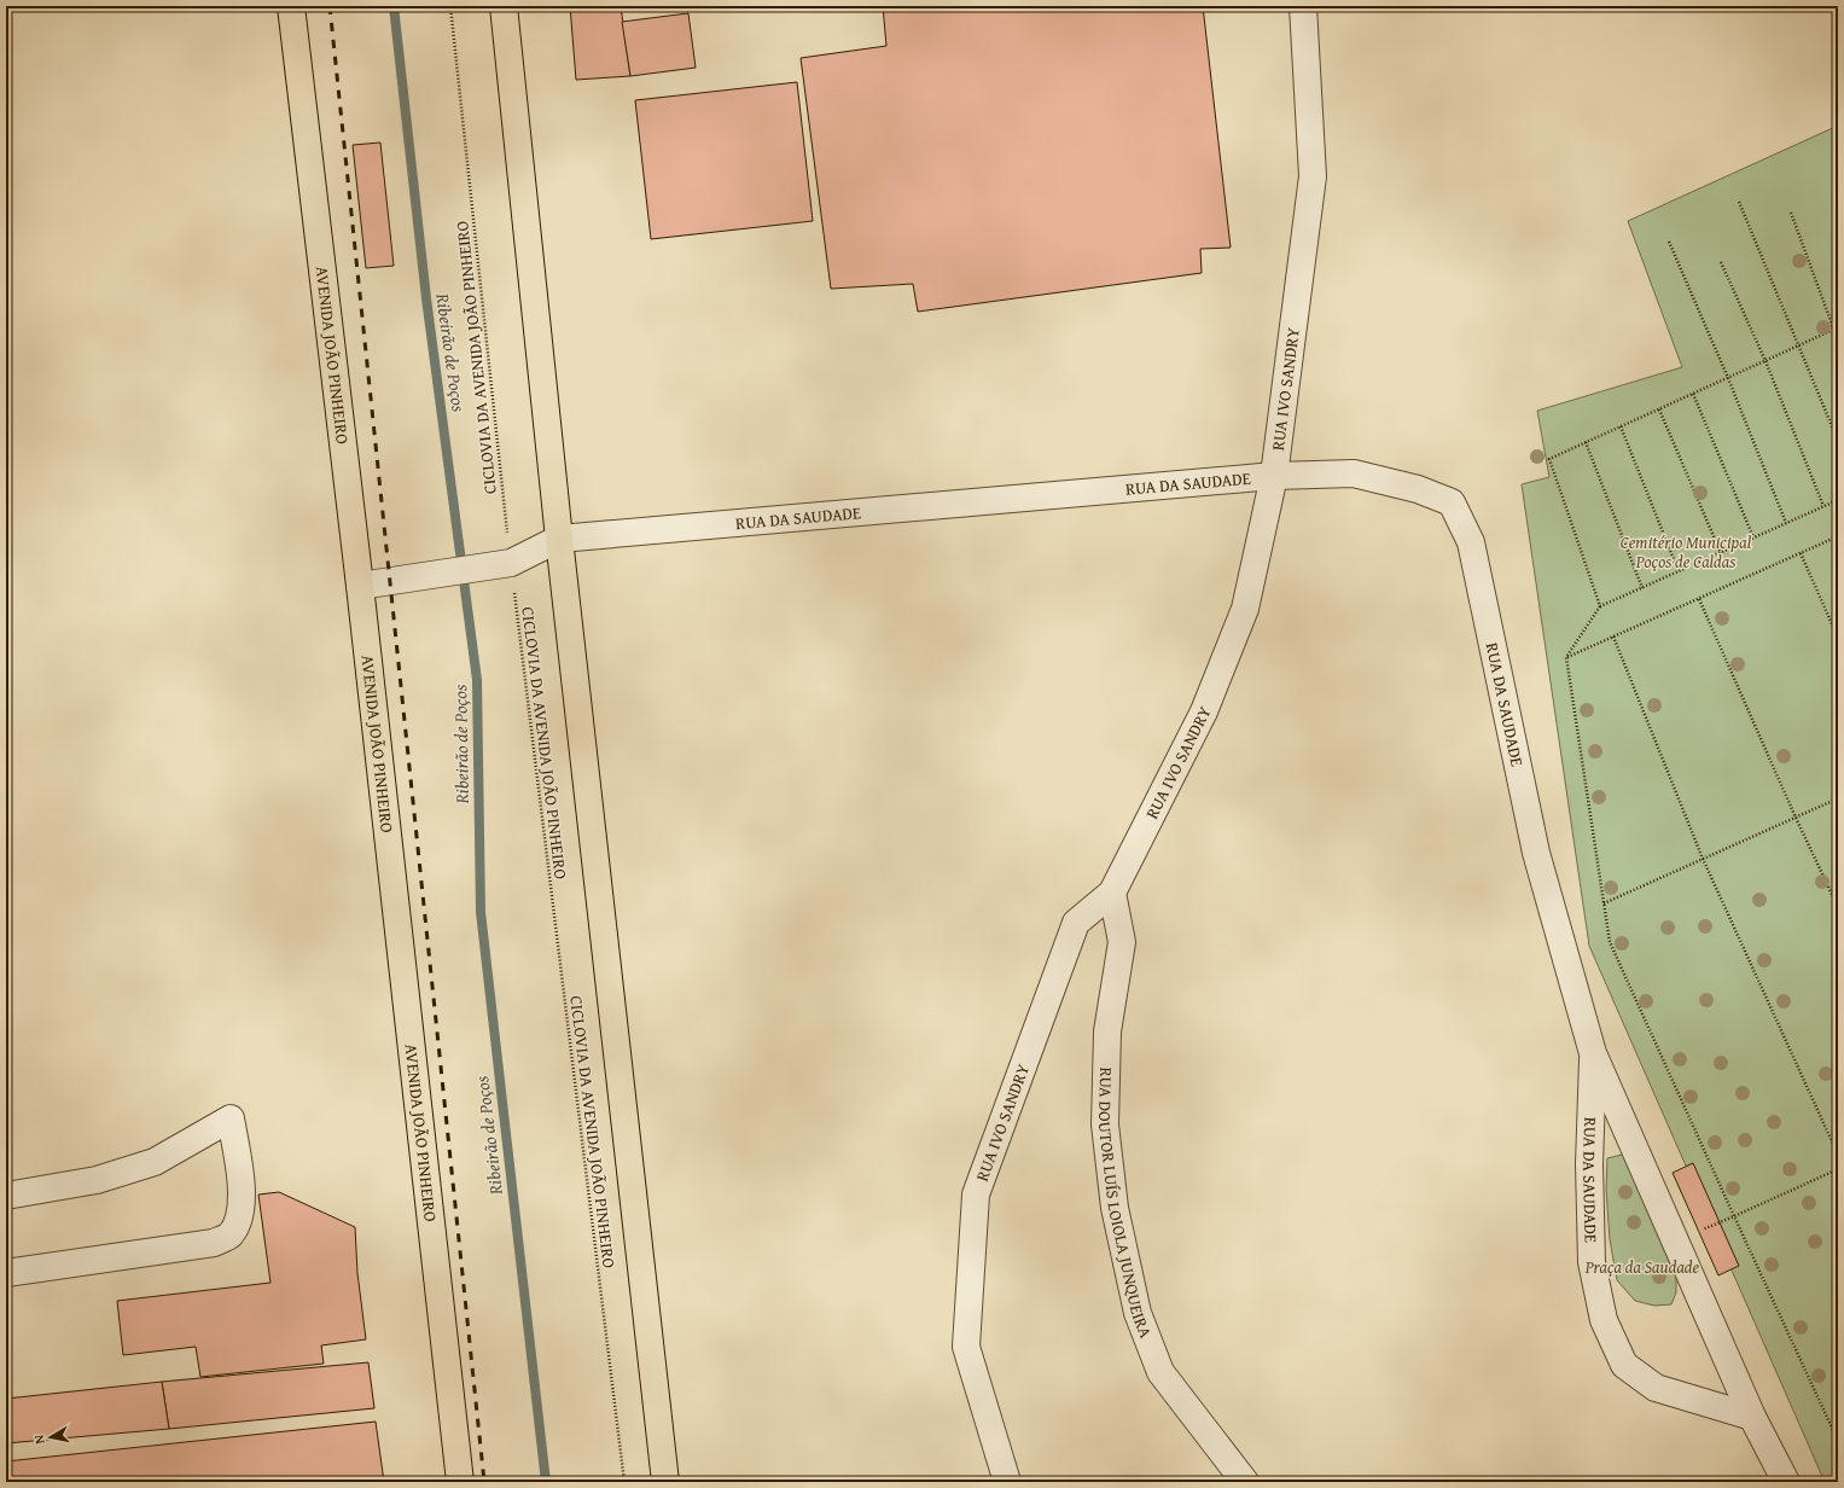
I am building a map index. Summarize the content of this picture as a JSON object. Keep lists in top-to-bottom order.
{
  "streets": {
    "main road": ["AVENIDA JOÃO PINHEIRO"],
    "street": ["RUA IVO SANDRY", "RUA DA SAUDADE", "RUA DOUTOR LUÍS LOIOLA JUNQUEIRA"],
    "path": ["CICLOVIA DA AVENIDA JOÃO PINHEIRO"]
  },
  "crossings": [
    ["AVENIDA JOÃO PINHEIRO", "RUA DA SAUDADE"],
    ["CICLOVIA DA AVENIDA JOÃO PINHEIRO", "RUA DA SAUDADE"],
    ["RUA IVO SANDRY", "RUA DA SAUDADE"],
    ["RUA IVO SANDRY", "RUA DOUTOR LUÍS LOIOLA JUNQUEIRA"]
  ],
  "water": ["Ribeirão de Poços"],
  "parks": ["Cemitério Municipal Poços de Caldas", "Praça da Saudade"],
  "north": "left"
}
